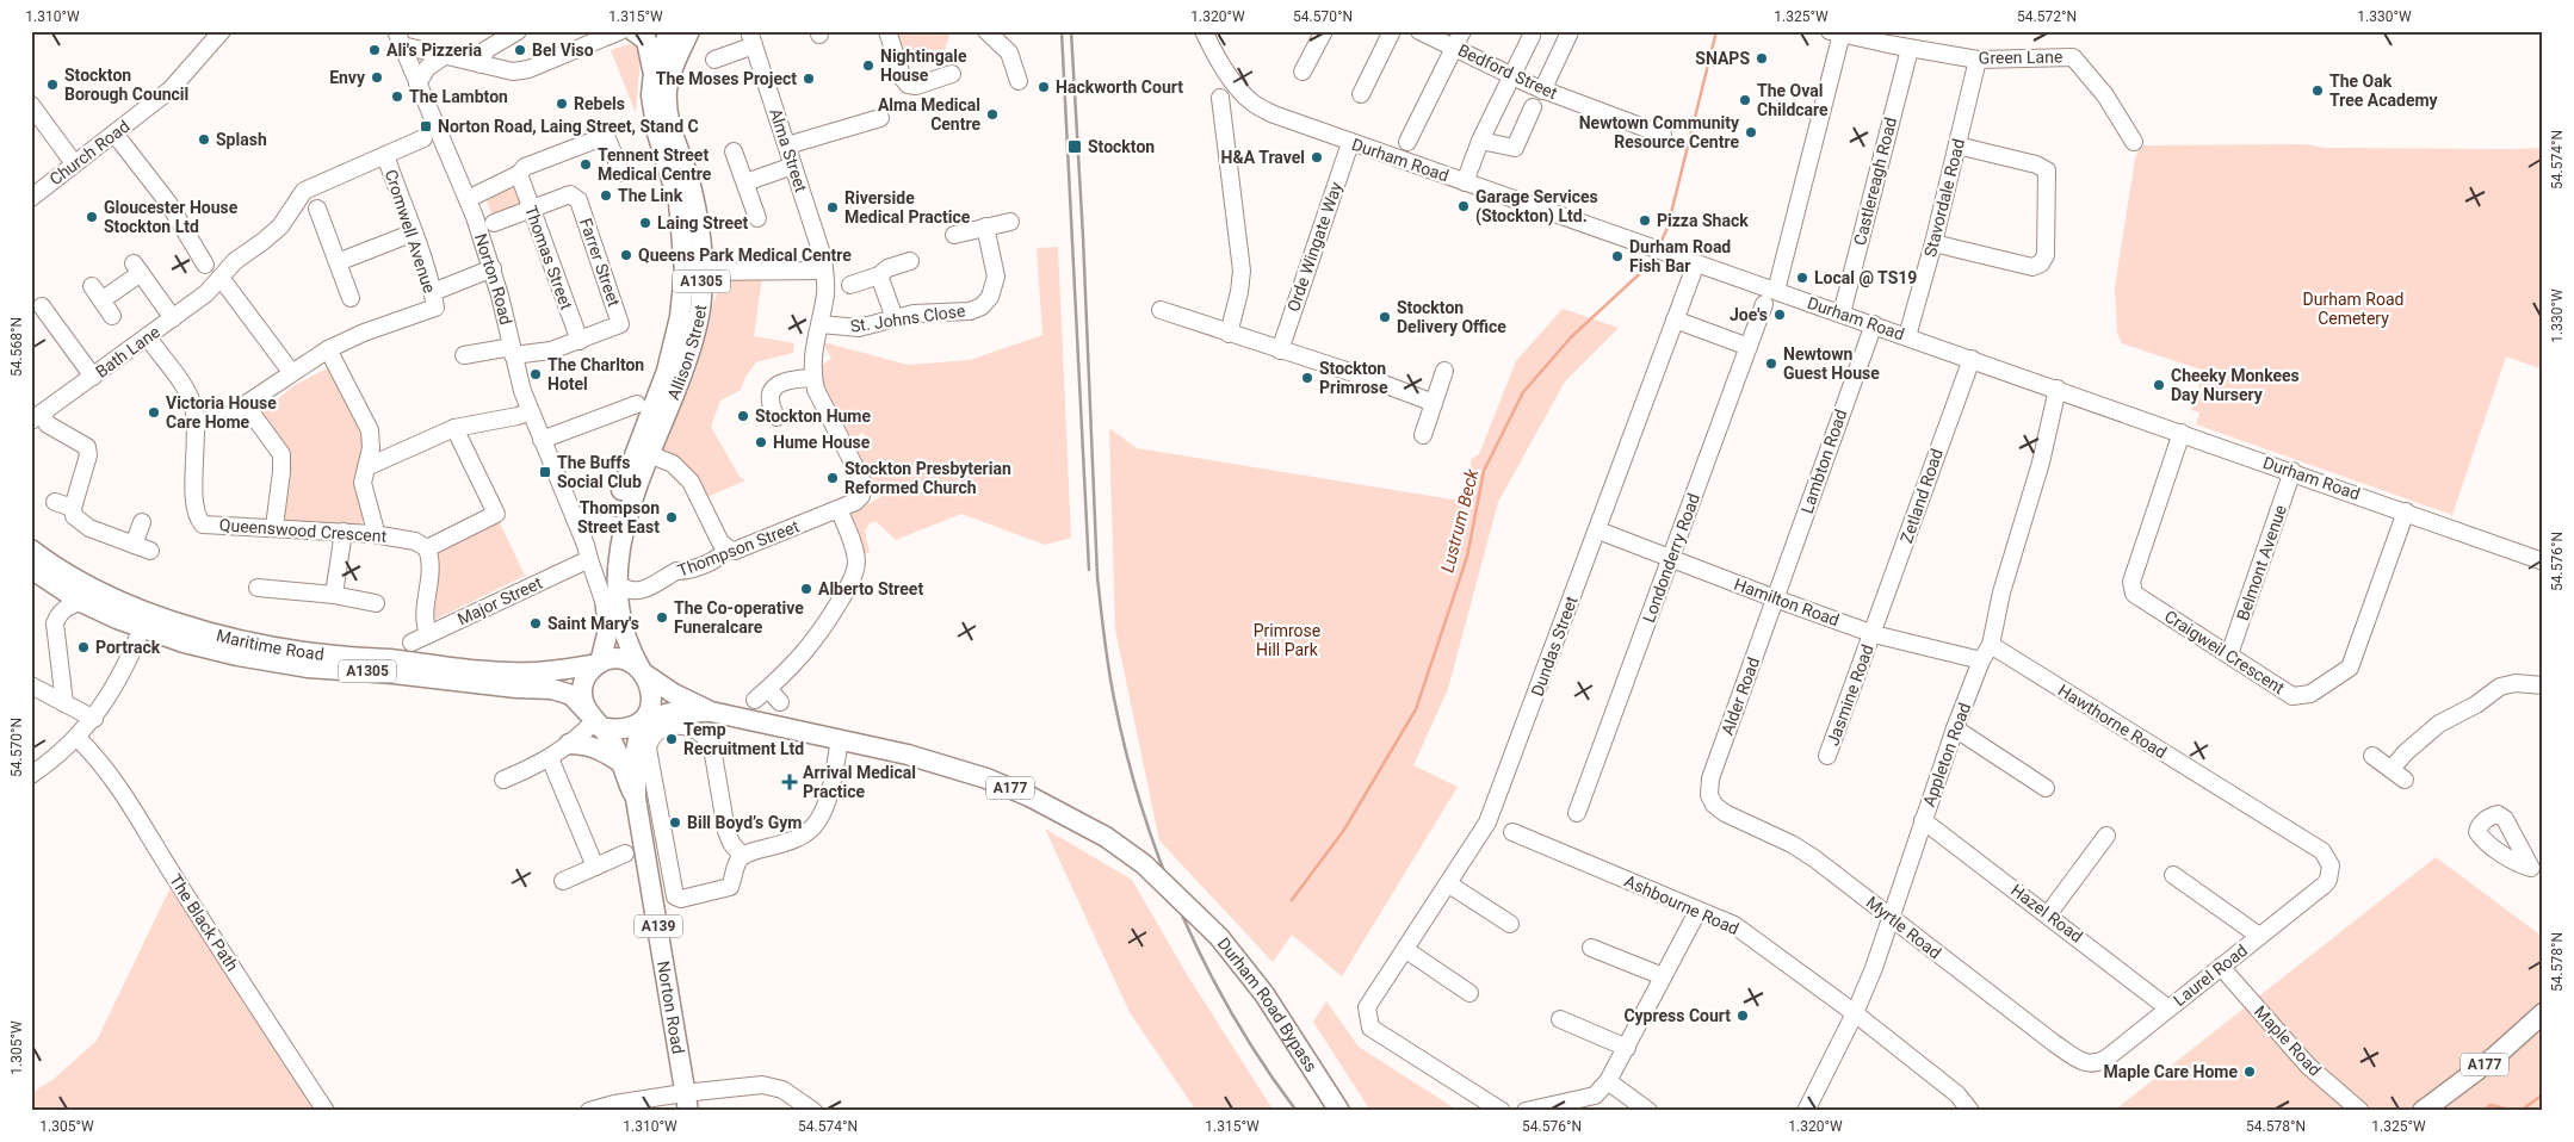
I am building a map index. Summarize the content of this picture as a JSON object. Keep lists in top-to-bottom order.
{
  "streets": {
    "main road": [
      "Norton Road",
      "A1305",
      "Allison Street",
      "Maritime Road",
      "A177",
      "A139",
      "Durham Road Bypass"
    ],
    "street": [
      "Green Lane",
      "Bedford Street",
      "Alma Street",
      "Church Road",
      "Durham Road",
      "Castlereagh Road",
      "Stavordale Road",
      "Cromwell Avenue",
      "Orde Wingate Way",
      "Thomas Street",
      "Farrer Street",
      "St. Johns Close",
      "Bath Lane",
      "Lambton Road",
      "Zetland Road",
      "Queenswood Crescent",
      "Thompson Street",
      "Londonderry Road",
      "Belmont Avenue",
      "Major Street",
      "Hamilton Road",
      "Dundas Street",
      "Craigweil Crescent",
      "Jasmine Road",
      "Alder Road",
      "Hawthorne Road",
      "Appleton Road",
      "Ashbourne Road",
      "Hazel Road",
      "The Black Path",
      "Myrtle Road",
      "Laurel Road",
      "Maple Road"
    ]
  },
  "crossings": [
    ["Green Lane", "Castlereagh Road"],
    ["Green Lane", "Stavordale Road"],
    ["Alma Street", "St. Johns Close"],
    ["Alma Street", "Thompson Street"],
    ["Durham Road", "Castlereagh Road"],
    ["Durham Road", "Stavordale Road"],
    ["Durham Road", "Orde Wingate Way"],
    ["Durham Road", "Lambton Road"],
    ["Durham Road", "Zetland Road"],
    ["Durham Road", "Belmont Avenue"],
    ["Durham Road", "Dundas Street"],
    ["Durham Road", "Craigweil Crescent"],
    ["Durham Road", "Appleton Road"],
    ["Cromwell Avenue", "Bath Lane"],
    ["Thomas Street", "Farrer Street"],
    ["Norton Road", "Allison Street"],
    ["Norton Road", "Major Street"],
    ["Norton Road", "Maritime Road"],
    ["Norton Road", "A177"],
    ["Bath Lane", "Queenswood Crescent"],
    ["Allison Street", "Thompson Street"],
    ["Allison Street", "Maritime Road"],
    ["Allison Street", "A177"],
    ["Lambton Road", "Hamilton Road"],
    ["Lambton Road", "Alder Road"],
    ["Zetland Road", "Hamilton Road"],
    ["Zetland Road", "Jasmine Road"],
    ["Londonderry Road", "Hamilton Road"],
    ["Belmont Avenue", "Craigweil Crescent"],
    ["Hamilton Road", "Dundas Street"],
    ["Hamilton Road", "Jasmine Road"],
    ["Hamilton Road", "Alder Road"],
    ["Hamilton Road", "Appleton Road"],
    ["Maritime Road", "A177"],
    ["Alder Road", "Myrtle Road"],
    ["Hawthorne Road", "Appleton Road"],
    ["Hawthorne Road", "Laurel Road"],
    ["Appleton Road", "Ashbourne Road"],
    ["Appleton Road", "Hazel Road"],
    ["Appleton Road", "Myrtle Road"],
    ["A177", "Durham Road Bypass"],
    ["Hazel Road", "Laurel Road"],
    ["Myrtle Road", "Laurel Road"],
    ["Laurel Road", "Maple Road"]
  ],
  "water": ["Lustrum Beck"],
  "parks": ["Durham Road Cemetery", "Primrose Hill Park"],
  "places": {
    "other": [
      "Ali's Pizzeria",
      "Bel Viso",
      "SNAPS",
      "Nightingale House",
      "Envy",
      "The Moses Project",
      "Stockton Borough Council",
      "Hackworth Court",
      "The Oak Tree Academy",
      "The Lambton",
      "The Oval Childcare",
      "Rebels",
      "Alma Medical Centre",
      "Newtown Community Resource Centre",
      "Splash",
      "H&A Travel",
      "Tennent Street Medical Centre",
      "The Link",
      "Garage Services (Stockton) Ltd.",
      "Riverside Medical Practice",
      "Gloucester House Stockton Ltd",
      "Pizza Shack",
      "Laing Street",
      "Queens Park Medical Centre",
      "Durham Road Fish Bar",
      "Local @ TS19",
      "Joe's",
      "Stockton Delivery Office",
      "Newtown Guest House",
      "The Charlton Hotel",
      "Stockton Primrose",
      "Cheeky Monkees Day Nursery",
      "Victoria House Care Home",
      "Stockton Hume",
      "Hume House",
      "Stockton Presbyterian Reformed Church",
      "Thompson Street East",
      "Alberto Street",
      "The Co-operative Funeralcare",
      "Saint Mary's",
      "Portrack",
      "Temp Recruitment Ltd",
      "Bill Boyd’s Gym",
      "Cypress Court",
      "Maple Care Home"
    ],
    "transit": ["Norton Road, Laing Street, Stand C", "Stockton", "The Buffs Social Club"],
    "health": ["Arrival Medical Practice"]
  },
  "coordinates": [
    "1.310°W",
    "1.315°W",
    "1.320°W",
    "54.570°N",
    "1.325°W",
    "54.572°N",
    "1.330°W",
    "54.574°N",
    "54.568°N",
    "54.576°N",
    "54.578°N",
    "1.305°W"
  ]
}
